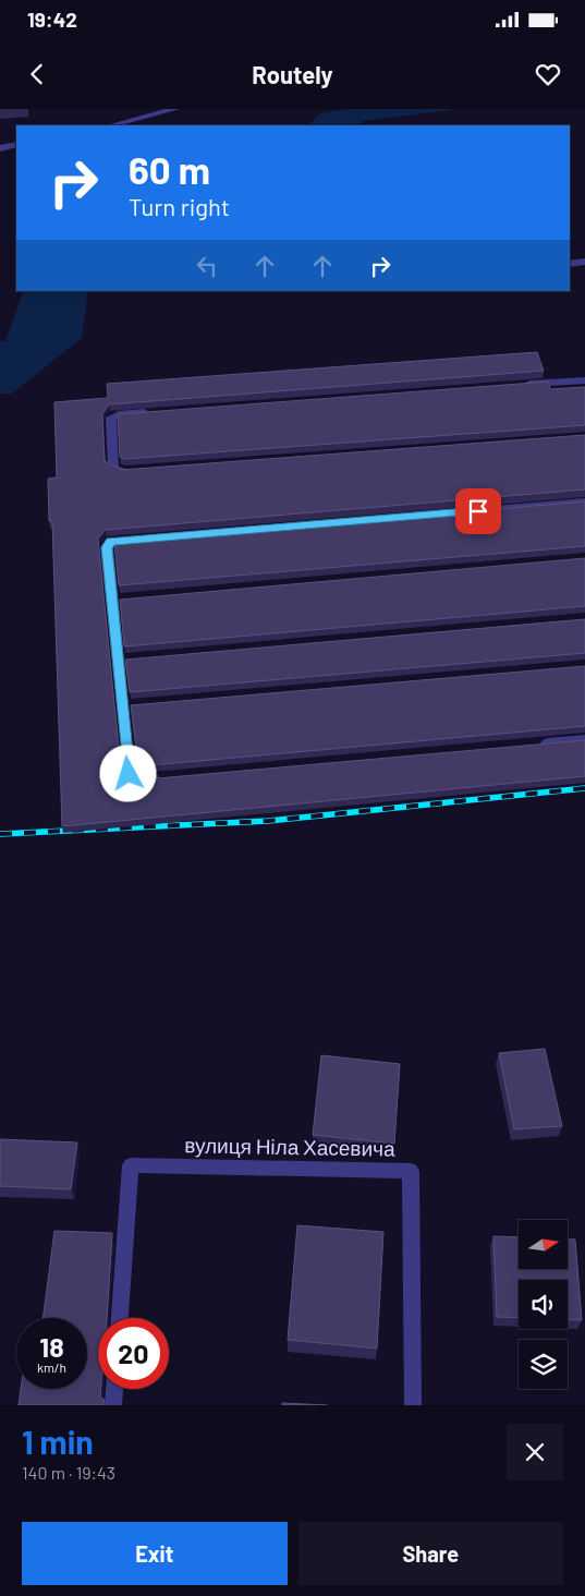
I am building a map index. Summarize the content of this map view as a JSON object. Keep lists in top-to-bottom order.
{
  "streets": {
    "street": ["вулиця Ніла Хасевича"]
  },
  "north": "right",
  "page": {
    "status": "19:42",
    "header": "Routely",
    "turn": ["60 m", "Turn right"],
    "speed": "18 km/h",
    "limit": "20",
    "heading": ["1 min", "140 m · 19:43"],
    "buttons": ["Exit", "Share"]
  }
}
